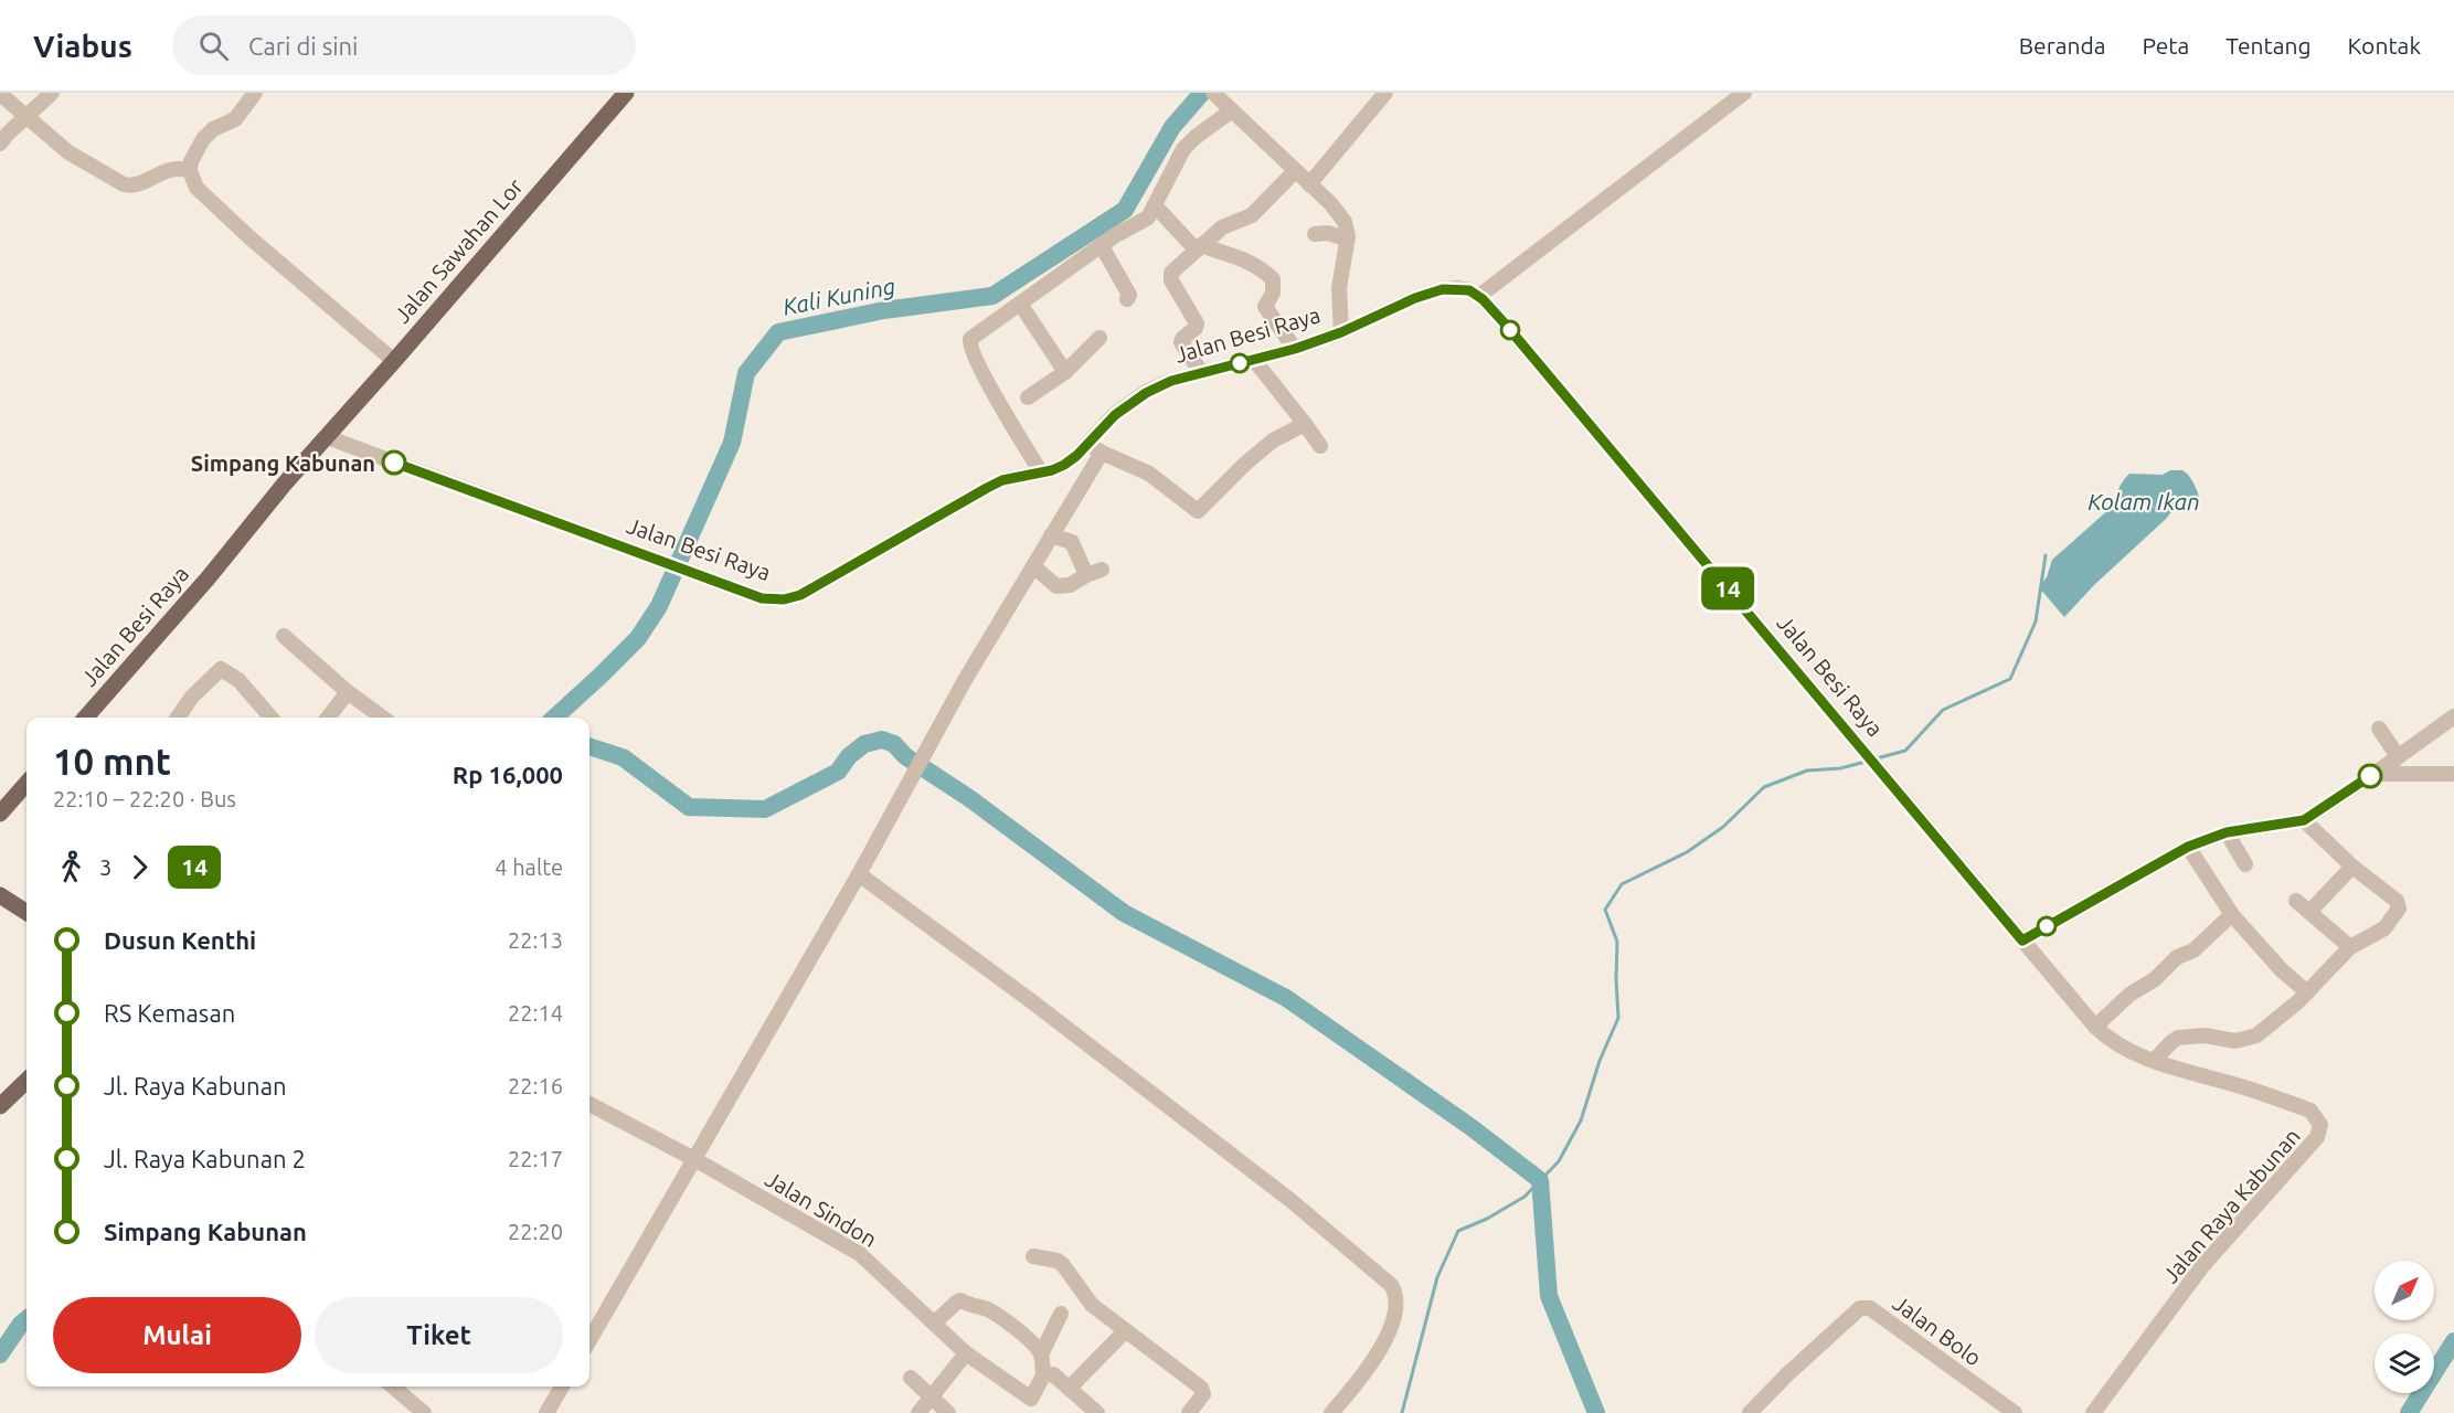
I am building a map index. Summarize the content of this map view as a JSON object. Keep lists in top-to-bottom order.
{
  "streets": {
    "main road": ["Jalan Sawahan Lor", "Jalan Besi Raya"],
    "street": ["Jalan Raya Kabunan", "Jalan Sindon", "Jalan Bolo"]
  },
  "crossings": [
    ["Jalan Sawahan Lor", "Jalan Besi Raya"],
    ["Jalan Besi Raya", "Jalan Raya Kabunan"]
  ],
  "water": ["Kali Kuning", "Kolam Ikan"],
  "places": ["Simpang Kabunan"],
  "lines": ["bus line 14"],
  "north": "top right",
  "page": {
    "header": "Viabus",
    "search": "Cari di sini",
    "nav": [
      "Beranda",
      "Peta",
      "Tentang",
      "Kontak"
    ],
    "on_map": "14",
    "heading": ["10 mnt", "22:10 – 22:20 · Bus", "Rp 16,000"],
    "legs": ["3", "14", "4 halte"],
    "list": [
      {
        "name": "Dusun Kenthi",
        "value": "22:13"
      },
      {
        "name": "RS Kemasan",
        "value": "22:14"
      },
      {
        "name": "Jl. Raya Kabunan",
        "value": "22:16"
      },
      {
        "name": "Jl. Raya Kabunan 2",
        "value": "22:17"
      },
      {
        "name": "Simpang Kabunan",
        "value": "22:20"
      }
    ],
    "buttons": ["Mulai", "Tiket"]
  }
}
